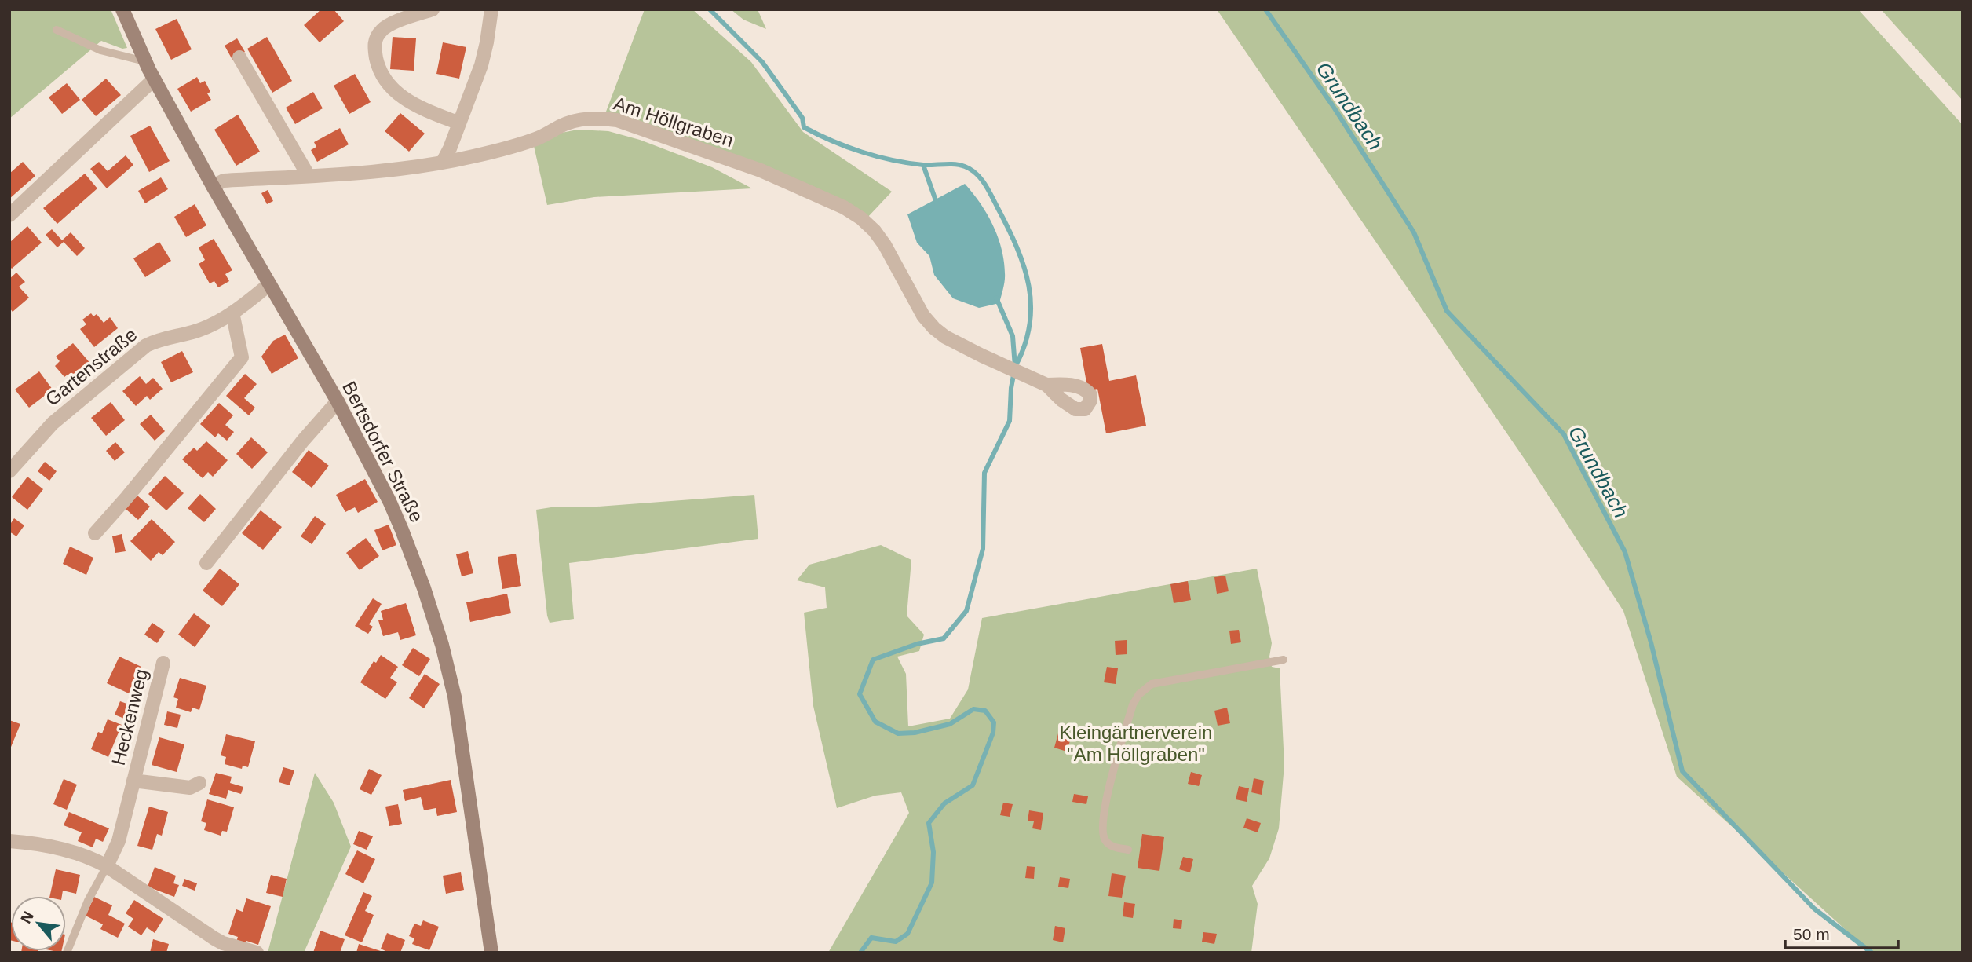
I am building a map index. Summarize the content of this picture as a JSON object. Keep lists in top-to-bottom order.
{
  "streets": {
    "main road": ["Bertsdorfer Straße"],
    "street": ["Am Höllgraben", "Gartenstraße", "Heckenweg"]
  },
  "crossings": [
    ["Am Höllgraben", "Bertsdorfer Straße"],
    ["Gartenstraße", "Bertsdorfer Straße"]
  ],
  "water": ["Grundbach"],
  "parks": ["Kleingärtnerverein \"Am Höllgraben\""],
  "scale_bar": "50 m",
  "north": "top left"
}
